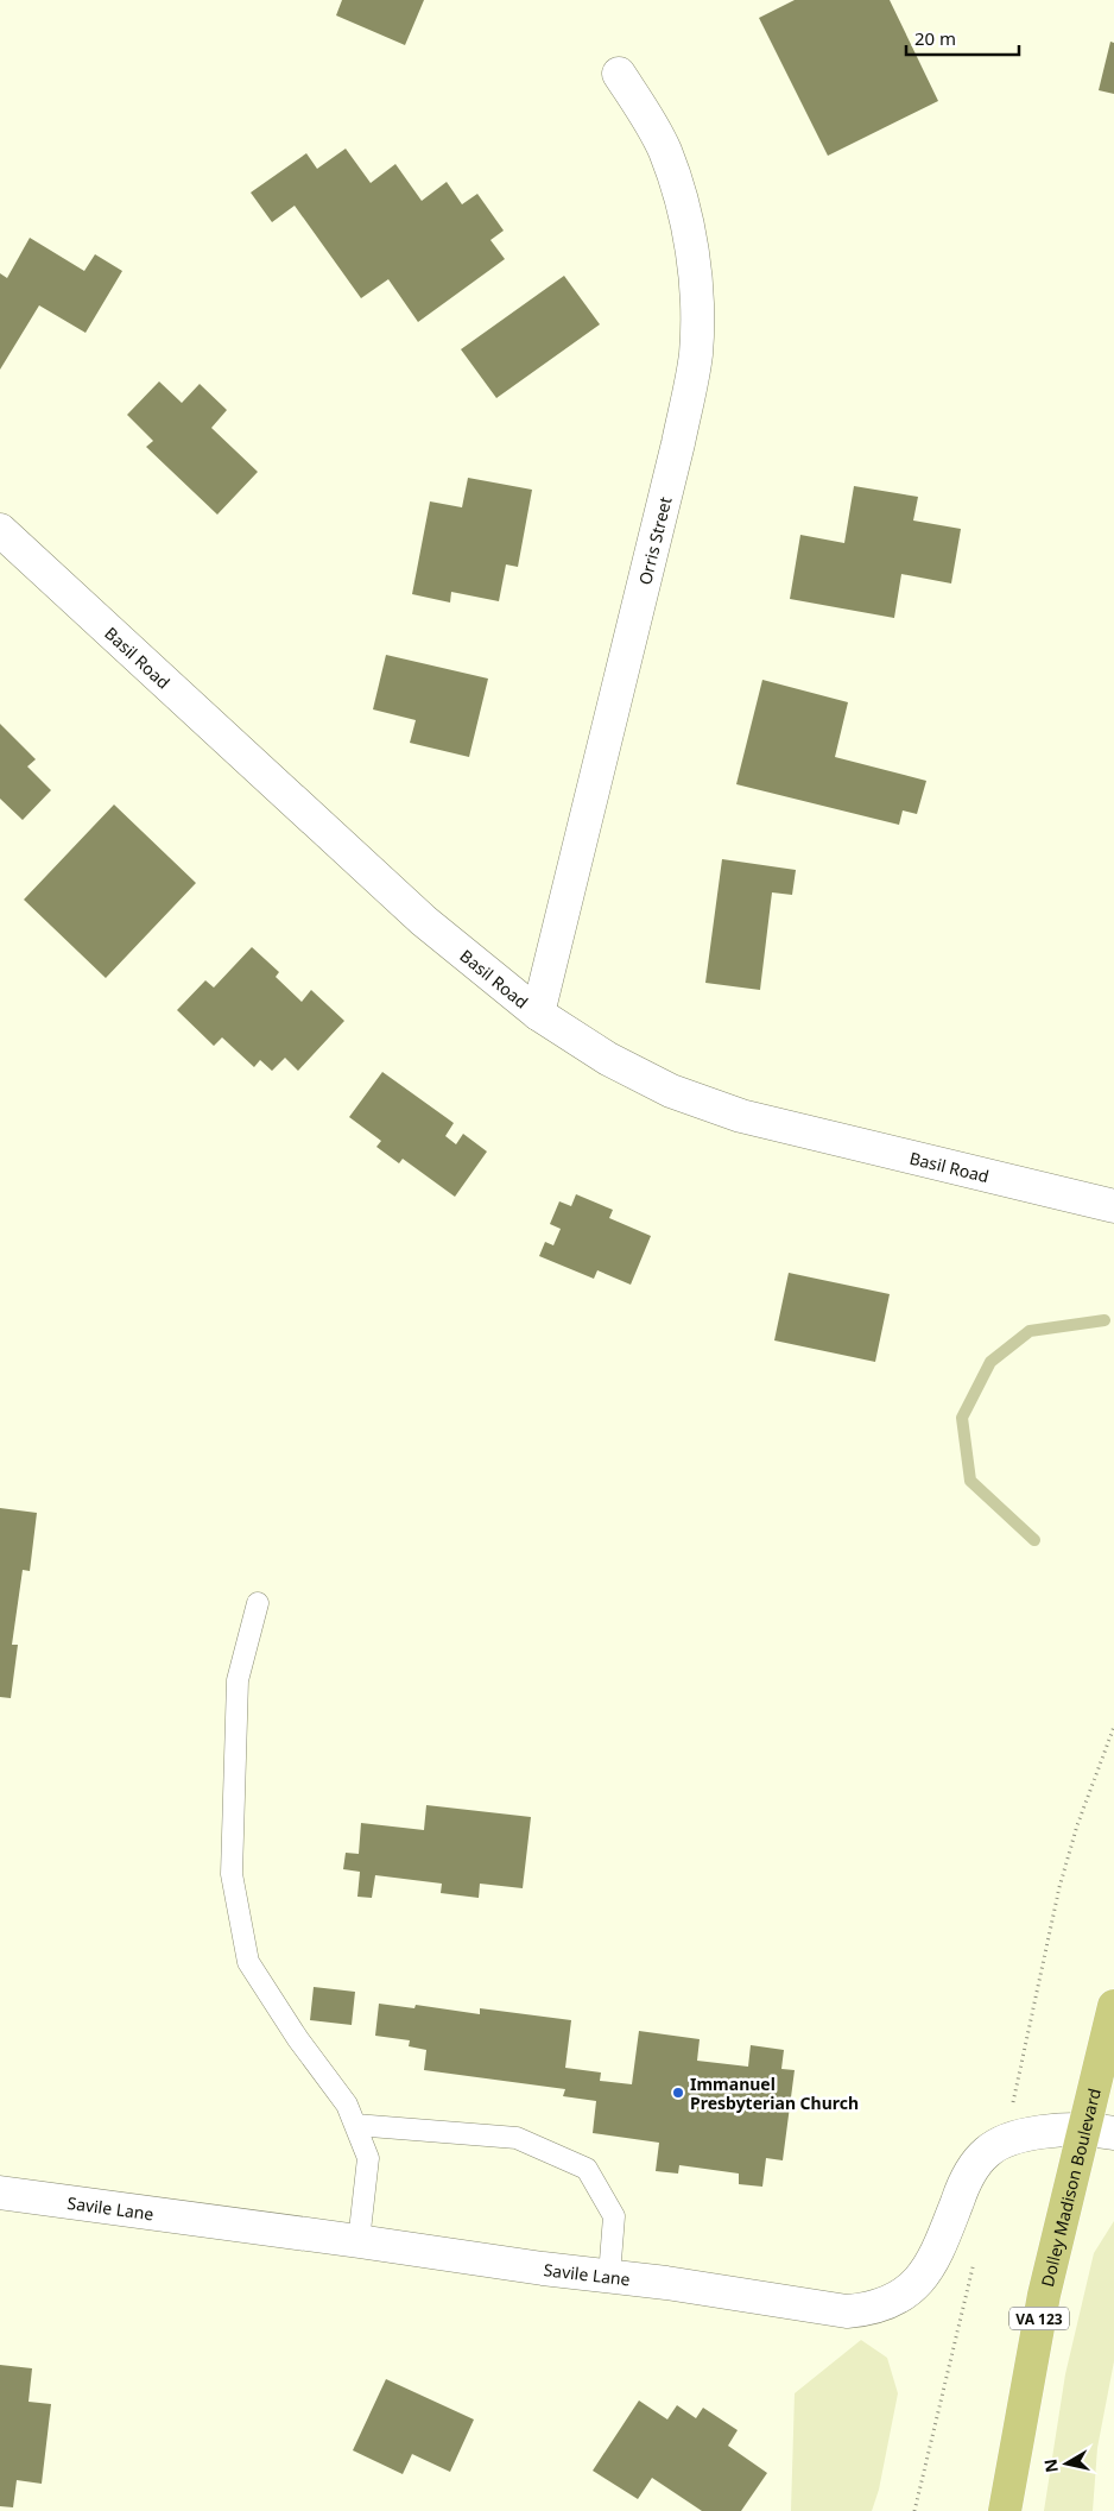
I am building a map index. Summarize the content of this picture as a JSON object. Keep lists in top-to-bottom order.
{
  "streets": {
    "main road": ["Dolley Madison Boulevard", "VA 123"],
    "street": ["Orris Street", "Basil Road", "Savile Lane"]
  },
  "crossings": [
    ["Orris Street", "Basil Road"],
    ["Dolley Madison Boulevard", "Savile Lane"]
  ],
  "places": ["Immanuel Presbyterian Church"],
  "scale_bar": "20 m",
  "north": "left"
}
